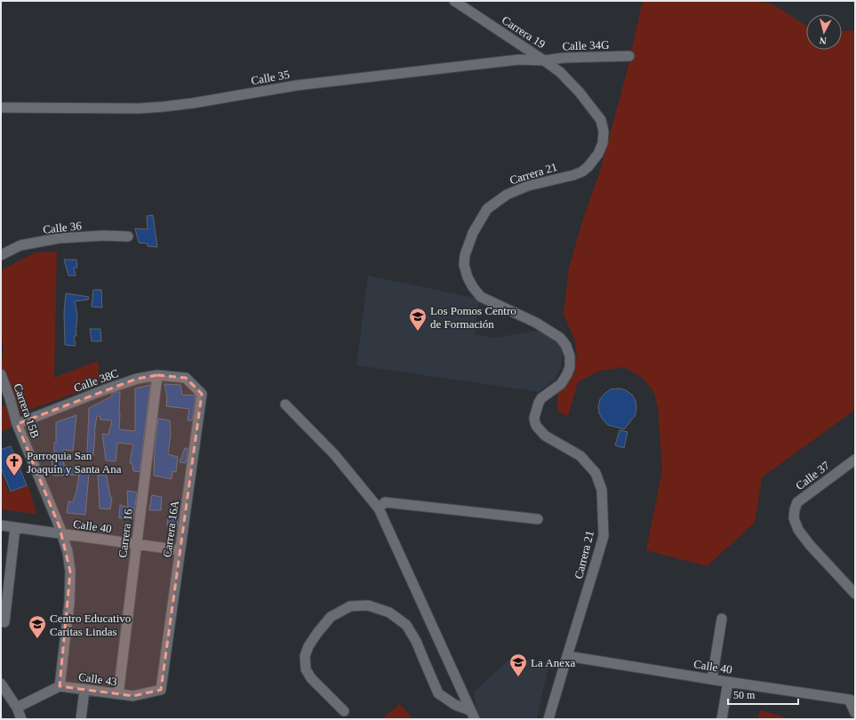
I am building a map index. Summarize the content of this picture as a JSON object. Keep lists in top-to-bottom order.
{
  "streets": {
    "street": [
      "Carrera 19",
      "Calle 34G",
      "Calle 35",
      "Carrera 21",
      "Calle 36",
      "Calle 38C",
      "Carrera 15B",
      "Calle 37",
      "Calle 40",
      "Carrera 16A",
      "Carrera 16",
      "Calle 43"
    ]
  },
  "crossings": [
    ["Carrera 19", "Calle 34G"],
    ["Carrera 19", "Calle 35"],
    ["Carrera 19", "Carrera 21"],
    ["Calle 34G", "Calle 35"],
    ["Calle 34G", "Carrera 21"],
    ["Calle 35", "Carrera 21"],
    ["Carrera 21", "Calle 40"],
    ["Calle 38C", "Carrera 15B"],
    ["Calle 38C", "Carrera 16A"],
    ["Calle 38C", "Carrera 16"],
    ["Carrera 15B", "Calle 40"],
    ["Carrera 15B", "Calle 43"],
    ["Calle 40", "Carrera 16A"],
    ["Calle 40", "Carrera 16"],
    ["Carrera 16A", "Calle 43"],
    ["Carrera 16", "Calle 43"]
  ],
  "places": {
    "school or university": ["Los Pomos Centro de Formación", "Centro Educativo Caritas Lindas", "La Anexa"],
    "church": ["Parroquia San Joaquín y Santa Ana"]
  },
  "scale_bar": "50 m",
  "north": "bottom"
}
